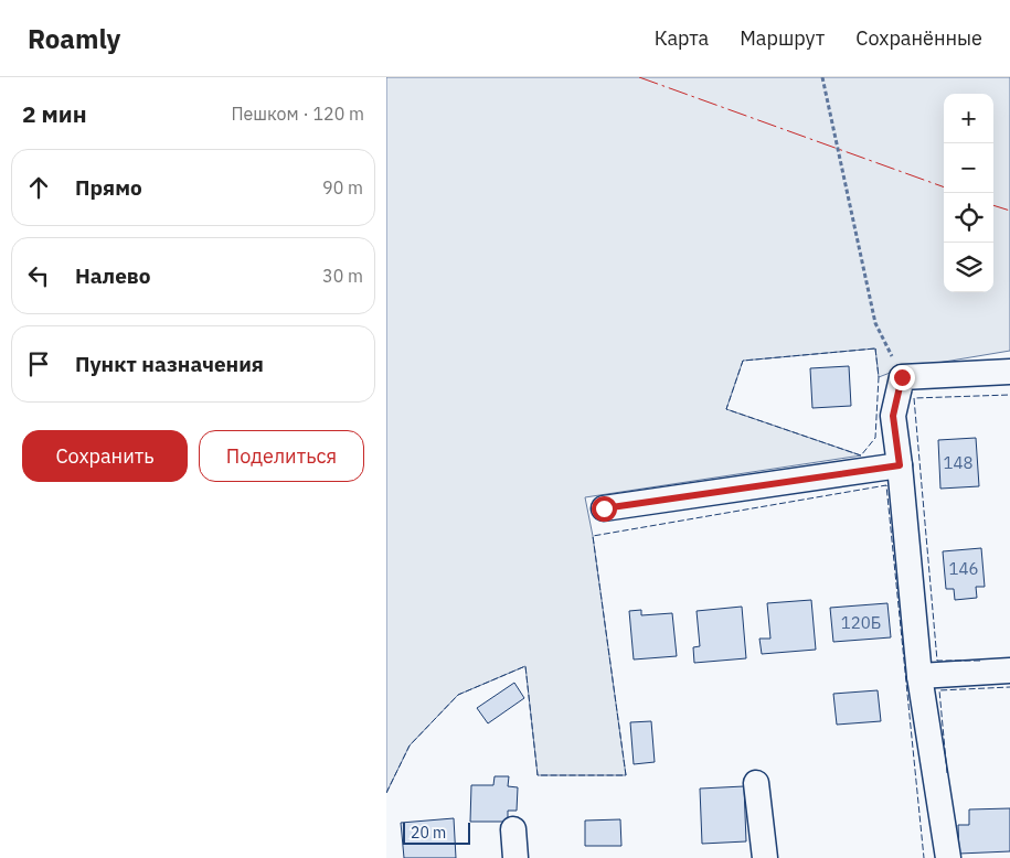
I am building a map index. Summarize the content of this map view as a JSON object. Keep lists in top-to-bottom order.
{
  "house_numbers": ["148", "146", "120Б"],
  "scale_bar": "20 m",
  "page": {
    "header": "Roamly",
    "nav": ["Карта", "Маршрут", "Сохранённые"],
    "heading": ["2 мин", "Пешком · 120 m"],
    "map_buttons": ["+", "−"],
    "list": [
      ["Прямо", "90 m"],
      ["Налево", "30 m"],
      "Пункт назначения"
    ],
    "buttons": ["Сохранить", "Поделиться"],
    "scale": "20 m"
  }
}
